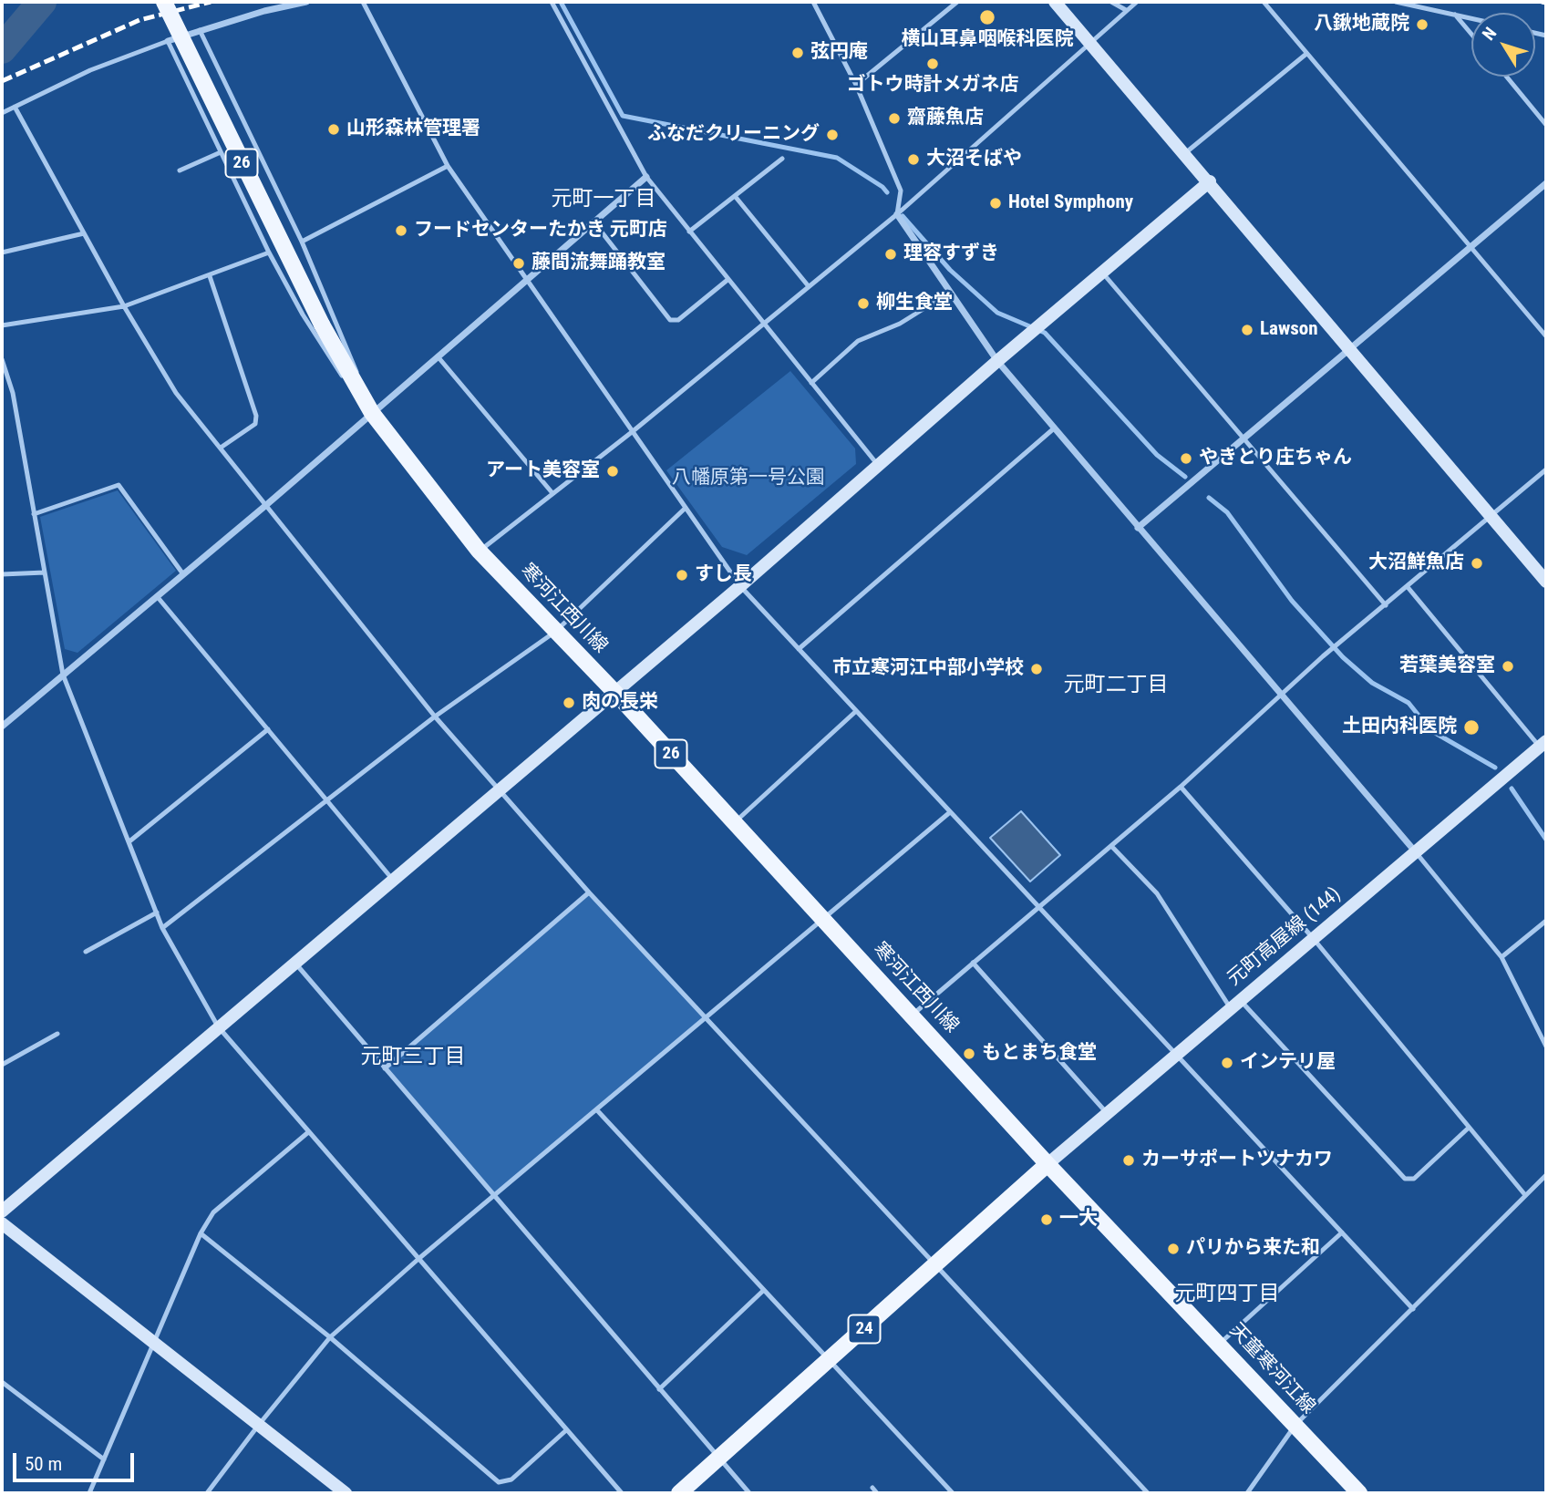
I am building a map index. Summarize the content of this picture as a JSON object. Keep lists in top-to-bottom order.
{
  "streets": {
    "main road": [
      "26",
      "寒河江西川線",
      "24",
      "天童寒河江線"
    ],
    "street": ["元町高屋線 (144)"]
  },
  "crossings": [
    ["寒河江西川線", "元町高屋線 (144)"],
    ["寒河江西川線", "24"],
    ["寒河江西川線", "天童寒河江線"],
    ["元町高屋線 (144)", "24"],
    ["元町高屋線 (144)", "天童寒河江線"],
    ["24", "天童寒河江線"]
  ],
  "districts": [
    "元町一丁目",
    "元町二丁目",
    "元町三丁目",
    "元町四丁目"
  ],
  "parks": ["八幡原第一号公園"],
  "places": [
    "横山耳鼻咽喉科医院",
    "八鍬地蔵院",
    "弦円庵",
    "ゴトウ時計メガネ店",
    "齋藤魚店",
    "山形森林管理署",
    "ふなだクリーニング",
    "大沼そばや",
    "Hotel Symphony",
    "フードセンターたかき 元町店",
    "理容すずき",
    "藤間流舞踊教室",
    "柳生食堂",
    "Lawson",
    "やきとり庄ちゃん",
    "アート美容室",
    "大沼鮮魚店",
    "すし長",
    "若葉美容室",
    "市立寒河江中部小学校",
    "肉の長栄",
    "土田内科医院",
    "もとまち食堂",
    "インテリ屋",
    "カーサポートツナカワ",
    "一大",
    "パリから来た和"
  ],
  "scale_bar": "50 m",
  "north": "top left"
}
